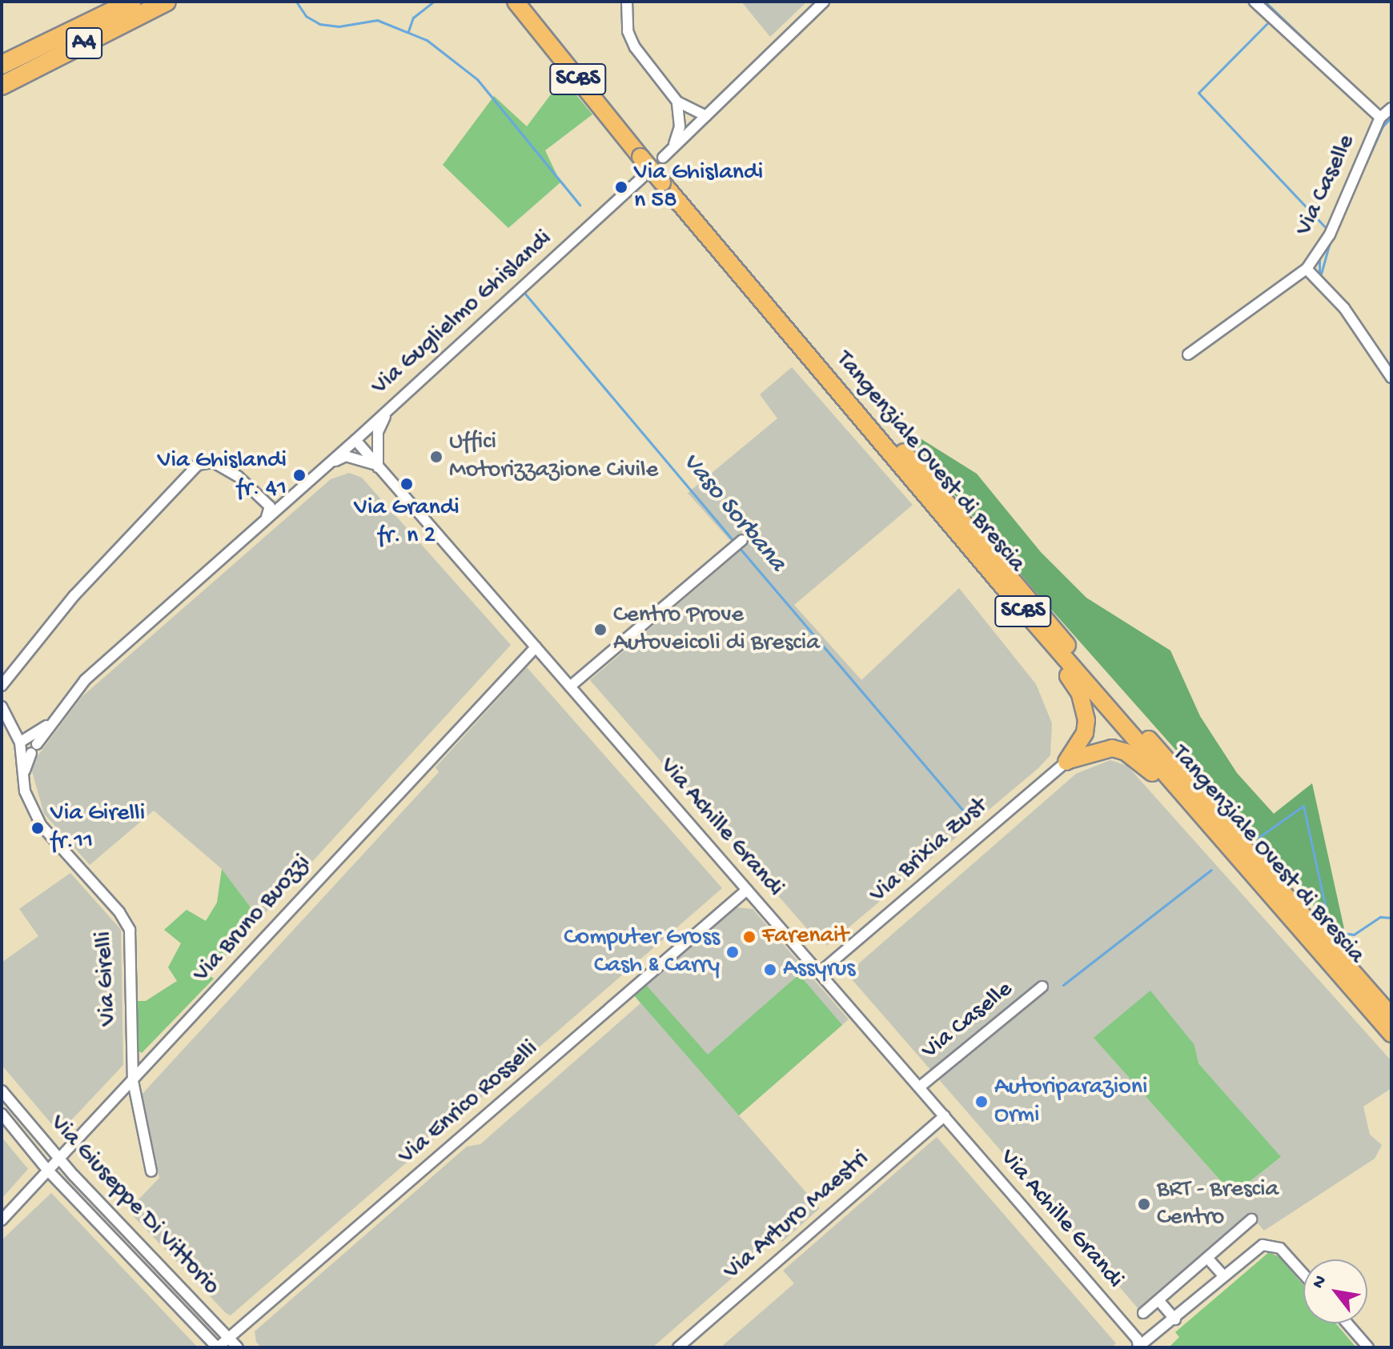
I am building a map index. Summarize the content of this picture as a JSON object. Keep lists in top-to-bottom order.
{
  "streets": {
    "highway": ["A4", "SCBS", "Tangenziale Ovest di Brescia"],
    "street": [
      "Via Caselle",
      "Via Guglielmo Ghislandi",
      "Via Achille Grandi",
      "Via Brixia Zust",
      "Via Bruno Buozzi",
      "Via Girelli",
      "Via Enrico Rosselli",
      "Via Giuseppe Di Vittorio",
      "Via Arturo Maestri"
    ]
  },
  "crossings": [
    ["Via Caselle", "Via Achille Grandi"],
    ["Via Guglielmo Ghislandi", "Via Achille Grandi"],
    ["Via Guglielmo Ghislandi", "Via Girelli"],
    ["Via Achille Grandi", "Via Brixia Zust"],
    ["Via Achille Grandi", "Via Bruno Buozzi"],
    ["Via Achille Grandi", "Via Enrico Rosselli"],
    ["Via Achille Grandi", "Via Arturo Maestri"],
    ["Via Bruno Buozzi", "Via Girelli"],
    ["Via Bruno Buozzi", "Via Giuseppe Di Vittorio"],
    ["Via Enrico Rosselli", "Via Giuseppe Di Vittorio"]
  ],
  "water": ["Vaso Sorbana"],
  "places": [
    "Via Ghislandi n 58",
    "Uffici Motorizzazione Civile",
    "Via Ghislandi fr. 41",
    "Via Grandi fr. n 2",
    "Centro Prove Autoveicoli di Brescia",
    "Via Girelli fr.11",
    "Farenait",
    "Computer Gross Cash & Carry",
    "Assyrus",
    "Autoriparazioni Ormi",
    "BRT - Brescia Centro"
  ],
  "north": "top left"
}
